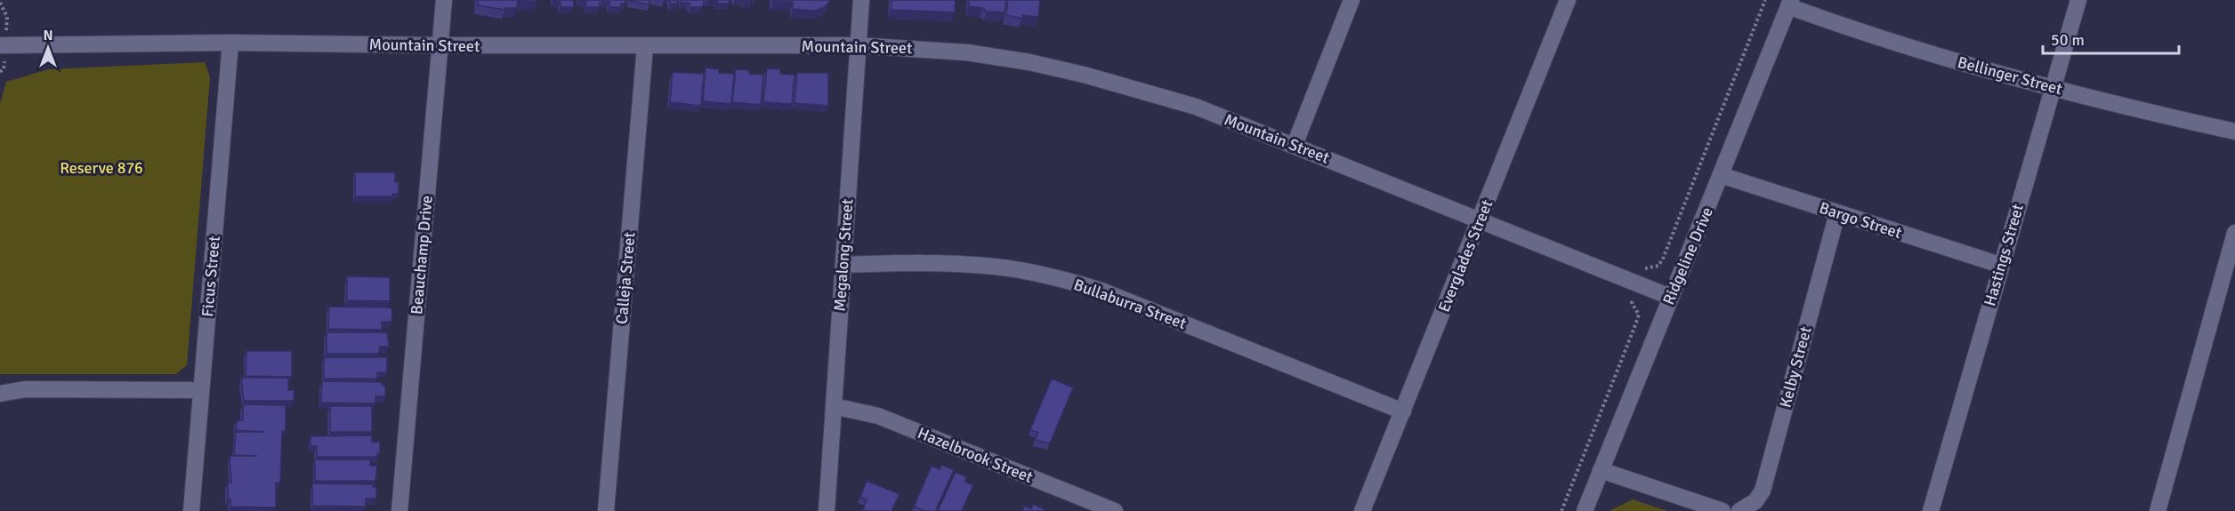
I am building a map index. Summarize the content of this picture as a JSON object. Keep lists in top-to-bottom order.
{
  "streets": {
    "street": [
      "Mountain Street",
      "Bellinger Street",
      "Bargo Street",
      "Beauchamp Drive",
      "Megalong Street",
      "Hastings Street",
      "Everglades Street",
      "Ridgeline Drive",
      "Ficus Street",
      "Calleja Street",
      "Bullaburra Street",
      "Kelby Street",
      "Hazelbrook Street"
    ]
  },
  "crossings": [
    ["Mountain Street", "Beauchamp Drive"],
    ["Mountain Street", "Megalong Street"],
    ["Mountain Street", "Everglades Street"],
    ["Mountain Street", "Ridgeline Drive"],
    ["Mountain Street", "Ficus Street"],
    ["Mountain Street", "Calleja Street"],
    ["Bellinger Street", "Hastings Street"],
    ["Bellinger Street", "Ridgeline Drive"],
    ["Bargo Street", "Hastings Street"],
    ["Bargo Street", "Ridgeline Drive"],
    ["Bargo Street", "Kelby Street"],
    ["Megalong Street", "Bullaburra Street"],
    ["Megalong Street", "Hazelbrook Street"],
    ["Everglades Street", "Bullaburra Street"]
  ],
  "parks": ["Reserve 876"],
  "scale_bar": "50 m",
  "north": "top"
}
